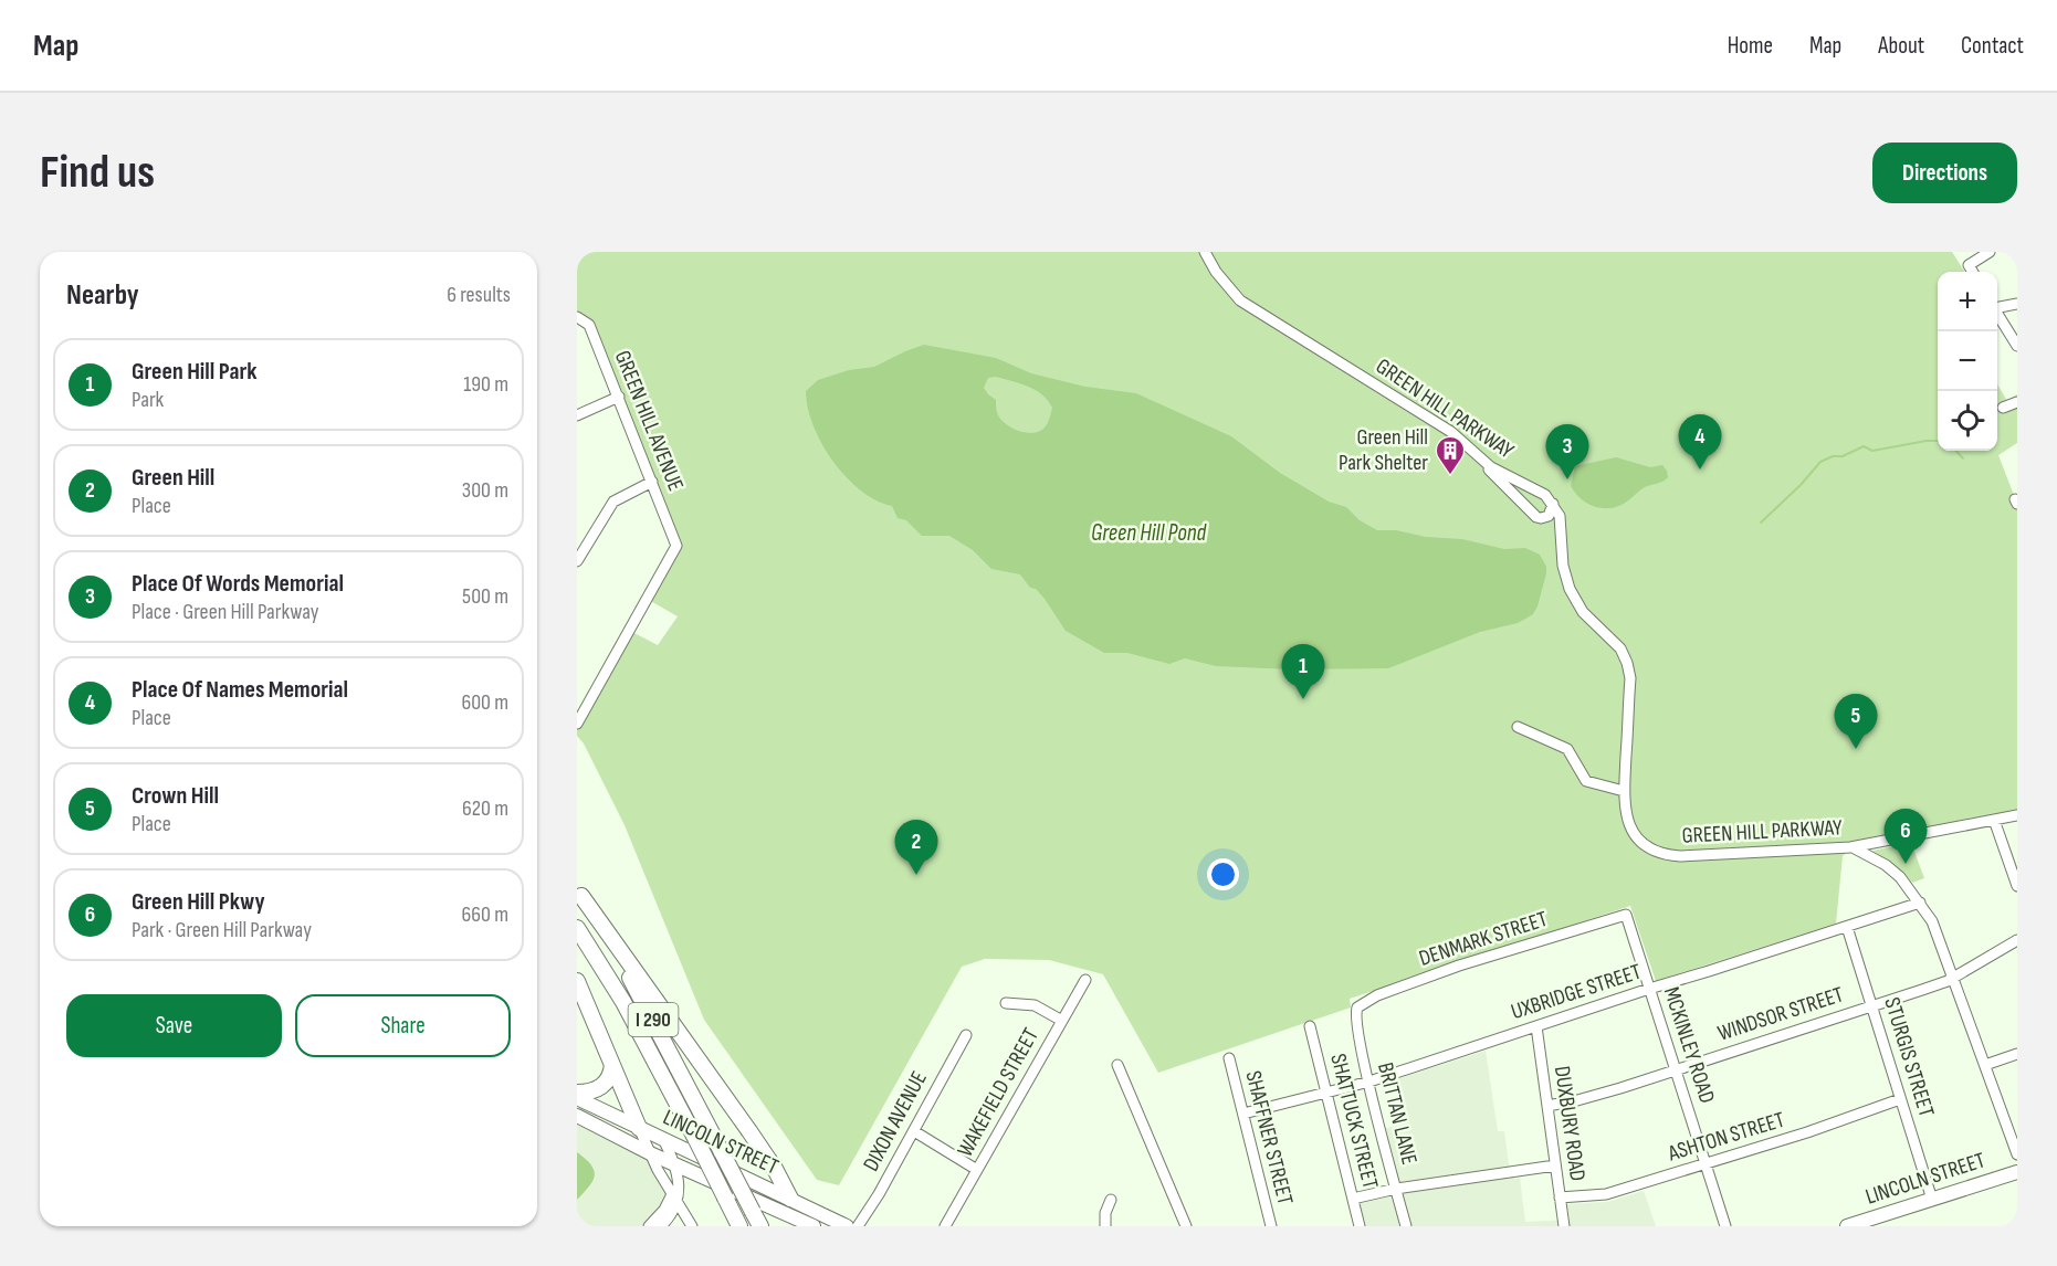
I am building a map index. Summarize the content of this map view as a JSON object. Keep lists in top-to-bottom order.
{
  "streets": {
    "highway": ["I 290"],
    "main road": ["LINCOLN STREET"],
    "street": [
      "GREEN HILL PARKWAY",
      "GREEN HILL AVENUE",
      "DENMARK STREET",
      "UXBRIDGE STREET",
      "WINDSOR STREET",
      "MCKINLEY ROAD",
      "STURGIS STREET",
      "WAKEFIELD STREET",
      "BRITTAN LANE",
      "DIXON AVENUE",
      "SHATTUCK STREET",
      "DUXBURY ROAD",
      "ASHTON STREET",
      "SHAFFNER STREET"
    ]
  },
  "crossings": [
    ["GREEN HILL PARKWAY", "UXBRIDGE STREET"],
    ["GREEN HILL PARKWAY", "WINDSOR STREET"],
    ["DENMARK STREET", "MCKINLEY ROAD"],
    ["DENMARK STREET", "BRITTAN LANE"],
    ["UXBRIDGE STREET", "MCKINLEY ROAD"],
    ["UXBRIDGE STREET", "STURGIS STREET"],
    ["UXBRIDGE STREET", "BRITTAN LANE"],
    ["UXBRIDGE STREET", "SHATTUCK STREET"],
    ["UXBRIDGE STREET", "DUXBURY ROAD"],
    ["UXBRIDGE STREET", "SHAFFNER STREET"],
    ["WINDSOR STREET", "MCKINLEY ROAD"],
    ["WINDSOR STREET", "STURGIS STREET"],
    ["WINDSOR STREET", "DUXBURY ROAD"],
    ["MCKINLEY ROAD", "ASHTON STREET"],
    ["STURGIS STREET", "ASHTON STREET"],
    ["STURGIS STREET", "LINCOLN STREET"],
    ["DUXBURY ROAD", "ASHTON STREET"]
  ],
  "water": ["Green Hill Pond"],
  "places": {
    "building": ["Green Hill Park Shelter"]
  },
  "page": {
    "header": "Map",
    "nav": [
      "Home",
      "Map",
      "About",
      "Contact"
    ],
    "buttons": [
      "Directions",
      ["Save", "Share"]
    ],
    "title": "Find us",
    "heading": ["Nearby", "6 results"],
    "map_buttons": ["+", "−"],
    "list": [
      {
        "mark": "1",
        "name": "Green Hill Park",
        "note": "Park",
        "value": "190 m"
      },
      {
        "mark": "2",
        "name": "Green Hill",
        "note": "Place",
        "value": "300 m"
      },
      {
        "mark": "3",
        "name": "Place Of Words Memorial",
        "note": "Place · Green Hill Parkway",
        "value": "500 m"
      },
      {
        "mark": "4",
        "name": "Place Of Names Memorial",
        "note": "Place",
        "value": "600 m"
      },
      {
        "mark": "5",
        "name": "Crown Hill",
        "note": "Place",
        "value": "620 m"
      },
      {
        "mark": "6",
        "name": "Green Hill Pkwy",
        "note": "Park · Green Hill Parkway",
        "value": "660 m"
      }
    ],
    "pins": [
      "4",
      "3",
      "1",
      "5",
      "6",
      "2"
    ]
  }
}
